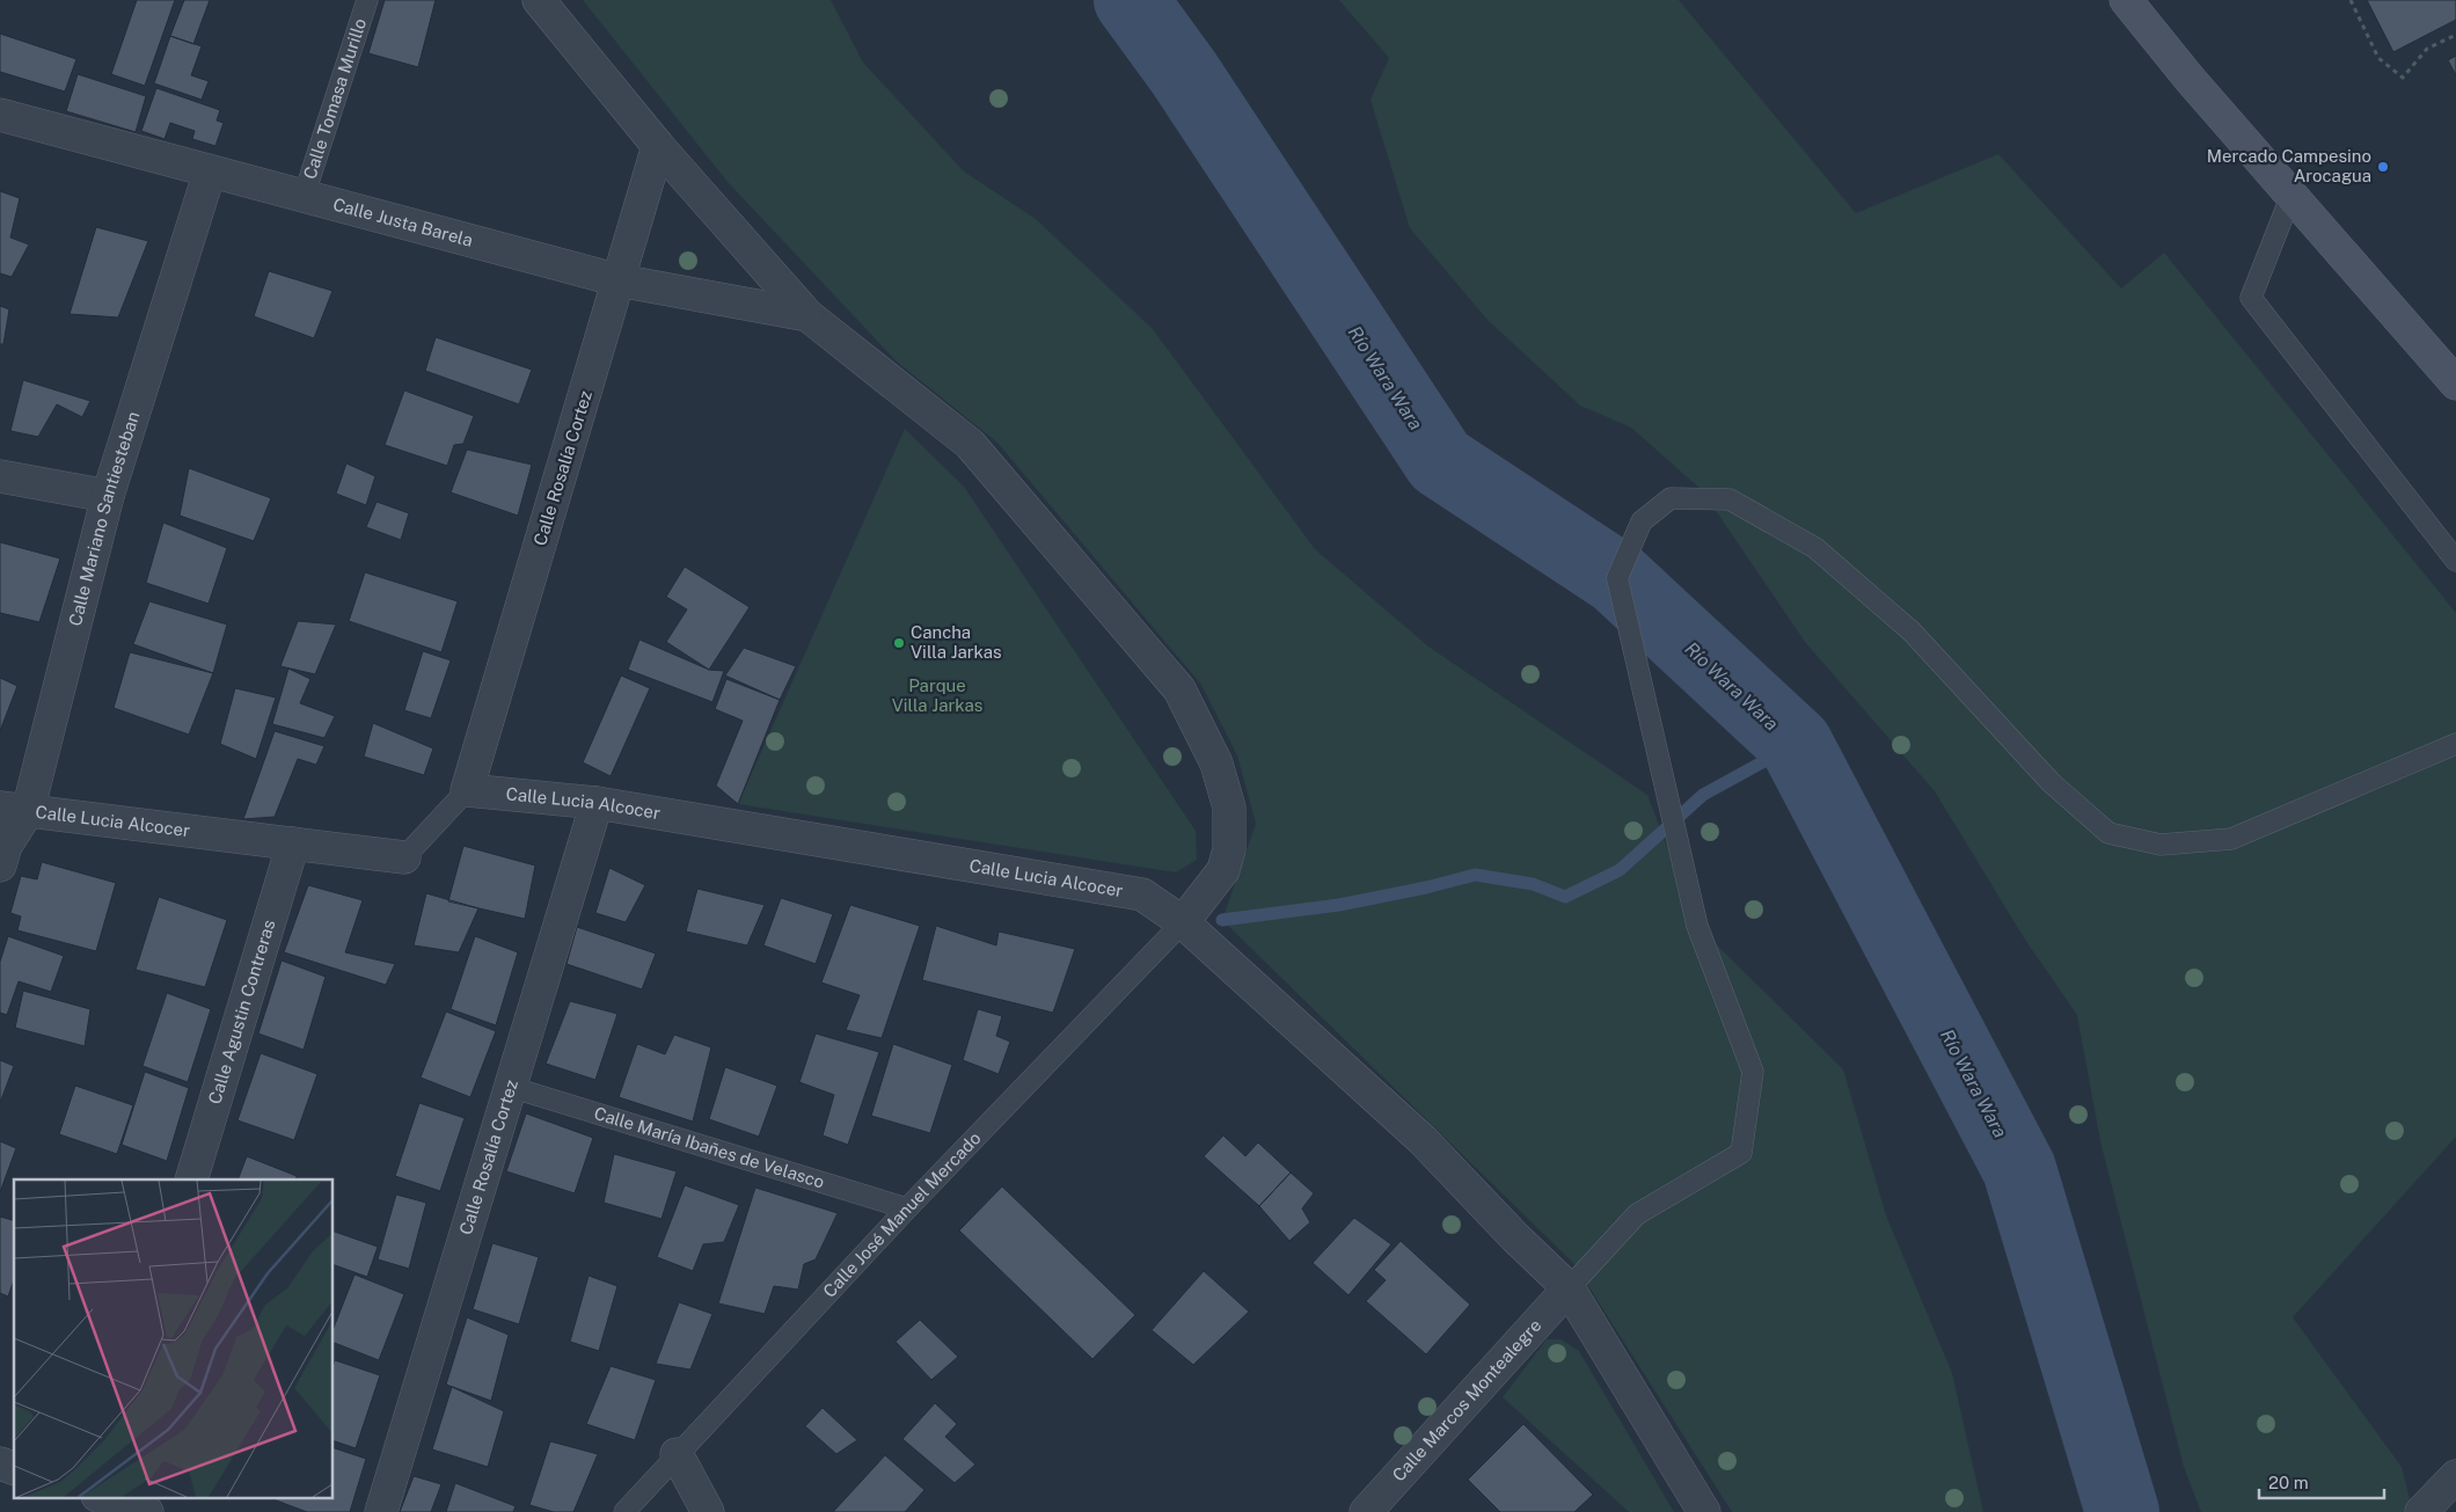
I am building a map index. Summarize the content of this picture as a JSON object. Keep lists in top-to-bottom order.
{
  "streets": {
    "street": [
      "Calle Justa Barela",
      "Calle Rosalía Cortez",
      "Calle Mariano Santiesteban",
      "Calle Lucia Alcocer",
      "Calle Agustin Contreras",
      "Calle Marcos Montealegre"
    ],
    "lane": ["Calle Tomasa Murillo", "Calle María Ibañes de Velasco", "Calle José Manuel Mercado"]
  },
  "crossings": [
    ["Calle Tomasa Murillo", "Calle Justa Barela"],
    ["Calle Justa Barela", "Calle Rosalía Cortez"],
    ["Calle Justa Barela", "Calle Mariano Santiesteban"],
    ["Calle Rosalía Cortez", "Calle Lucia Alcocer"],
    ["Calle Rosalía Cortez", "Calle María Ibañes de Velasco"],
    ["Calle Mariano Santiesteban", "Calle Lucia Alcocer"],
    ["Calle Lucia Alcocer", "Calle Agustin Contreras"],
    ["Calle Lucia Alcocer", "Calle José Manuel Mercado"],
    ["Calle Lucia Alcocer", "Calle Marcos Montealegre"],
    ["Calle María Ibañes de Velasco", "Calle José Manuel Mercado"]
  ],
  "water": ["Río Wara Wara"],
  "parks": ["Parque Villa Jarkas"],
  "places": ["Mercado Campesino Arocagua", "Cancha Villa Jarkas"],
  "scale_bar": "20 m"
}
